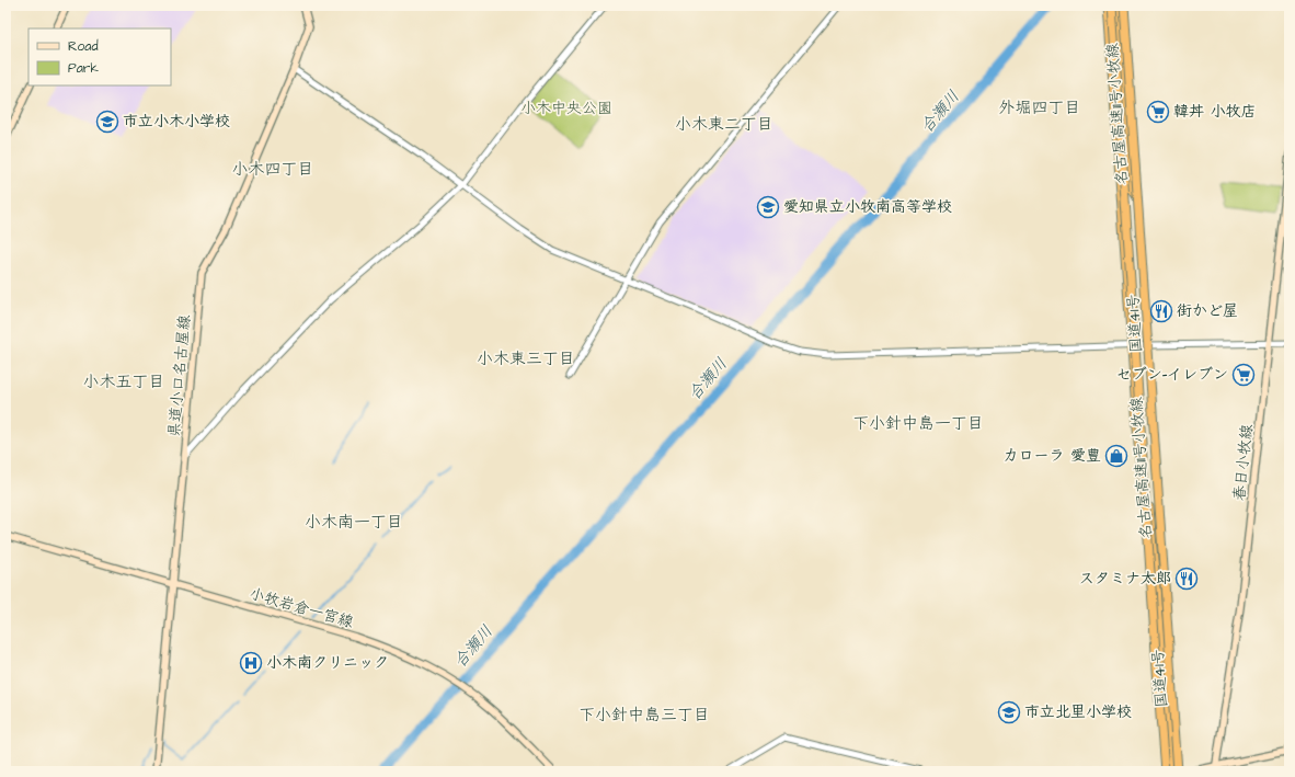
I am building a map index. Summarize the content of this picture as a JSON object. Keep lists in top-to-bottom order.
{
  "streets": {
    "highway": ["名古屋高速11号小牧線", "国道41号"],
    "main road": ["県道小口名古屋線", "春日小牧線", "小牧岩倉一宮線"]
  },
  "crossings": [
    ["名古屋高速11号小牧線", "国道41号"],
    ["県道小口名古屋線", "小牧岩倉一宮線"]
  ],
  "districts": [
    "外堀四丁目",
    "小木東二丁目",
    "小木四丁目",
    "小木東三丁目",
    "小木五丁目",
    "下小針中島一丁目",
    "小木南一丁目",
    "下小針中島三丁目"
  ],
  "water": ["合瀬川"],
  "parks": ["小木中央公園"],
  "places": {
    "supermarket": ["韓丼 小牧店", "セブン-イレブン"],
    "school or university": ["市立小木小学校", "愛知県立小牧南高等学校", "市立北里小学校"],
    "restaurant": ["街かど屋", "スタミナ太郎"],
    "shop": ["カローラ 愛豊"],
    "hospital": ["小木南クリニック"]
  },
  "legend": ["Road", "Park"]
}
